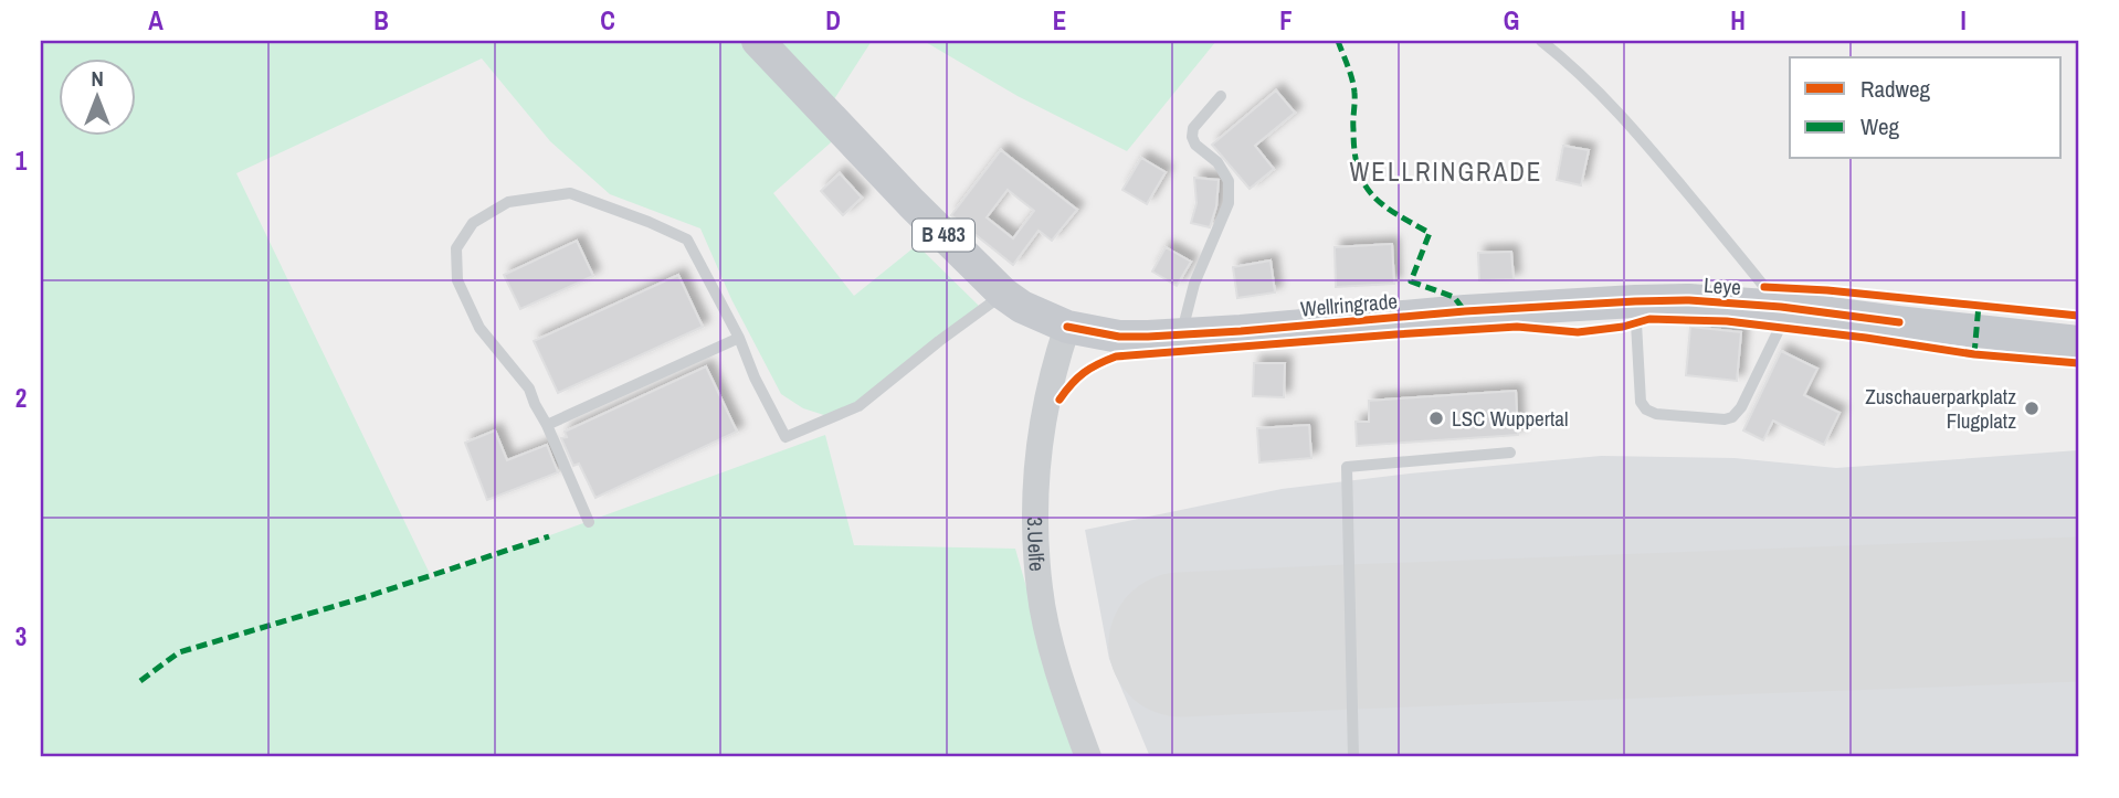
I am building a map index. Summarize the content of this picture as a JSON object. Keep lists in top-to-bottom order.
{
  "streets": {
    "main road": ["B 483", "Leye", "Wellringrade"],
    "street": ["3.Uelfe"]
  },
  "crossings": [
    ["Leye", "Wellringrade"],
    ["Wellringrade", "3.Uelfe"]
  ],
  "districts": ["WELLRINGRADE"],
  "places": ["Zuschauerparkplatz Flugplatz", "LSC Wuppertal"],
  "legend": ["Radweg", "Weg"],
  "north": "top",
  "grid": {
    "columns": [
      "A",
      "B",
      "C",
      "D",
      "E",
      "F",
      "G",
      "H",
      "I"
    ],
    "rows": ["1", "2", "3"]
  }
}
